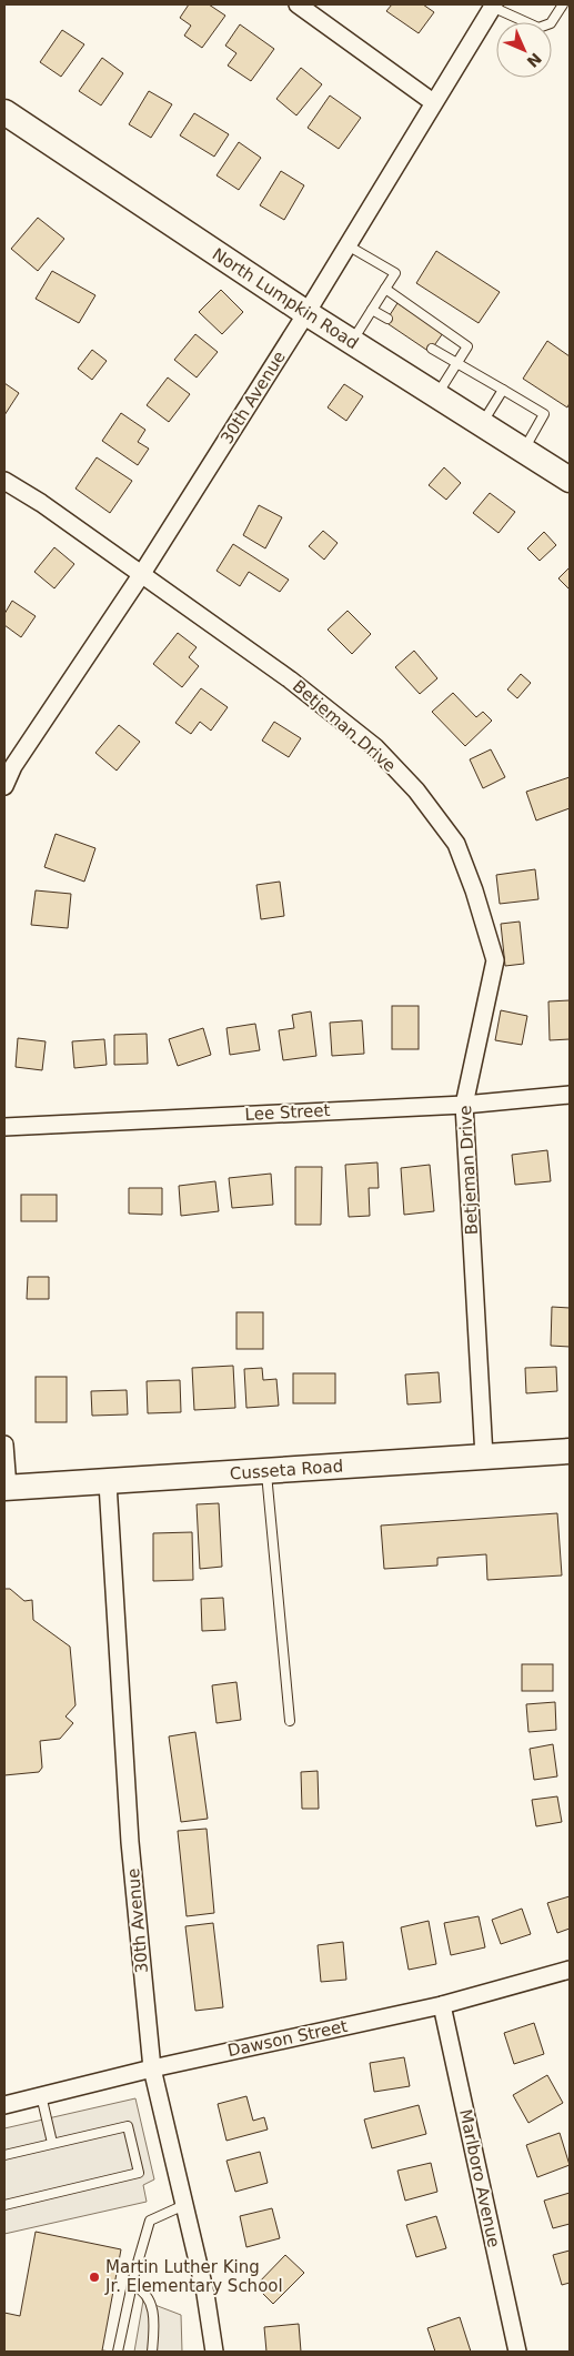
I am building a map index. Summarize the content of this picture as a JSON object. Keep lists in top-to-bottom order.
{
  "streets": {
    "street": [
      "North Lumpkin Road",
      "30th Avenue",
      "Betjeman Drive",
      "Lee Street",
      "Cusseta Road",
      "Dawson Street",
      "Marlboro Avenue"
    ]
  },
  "crossings": [
    ["North Lumpkin Road", "30th Avenue"],
    ["30th Avenue", "Betjeman Drive"],
    ["30th Avenue", "Cusseta Road"],
    ["30th Avenue", "Dawson Street"],
    ["Betjeman Drive", "Lee Street"],
    ["Betjeman Drive", "Cusseta Road"],
    ["Dawson Street", "Marlboro Avenue"]
  ],
  "places": ["Martin Luther King Jr. Elementary School"],
  "north": "bottom right"
}
